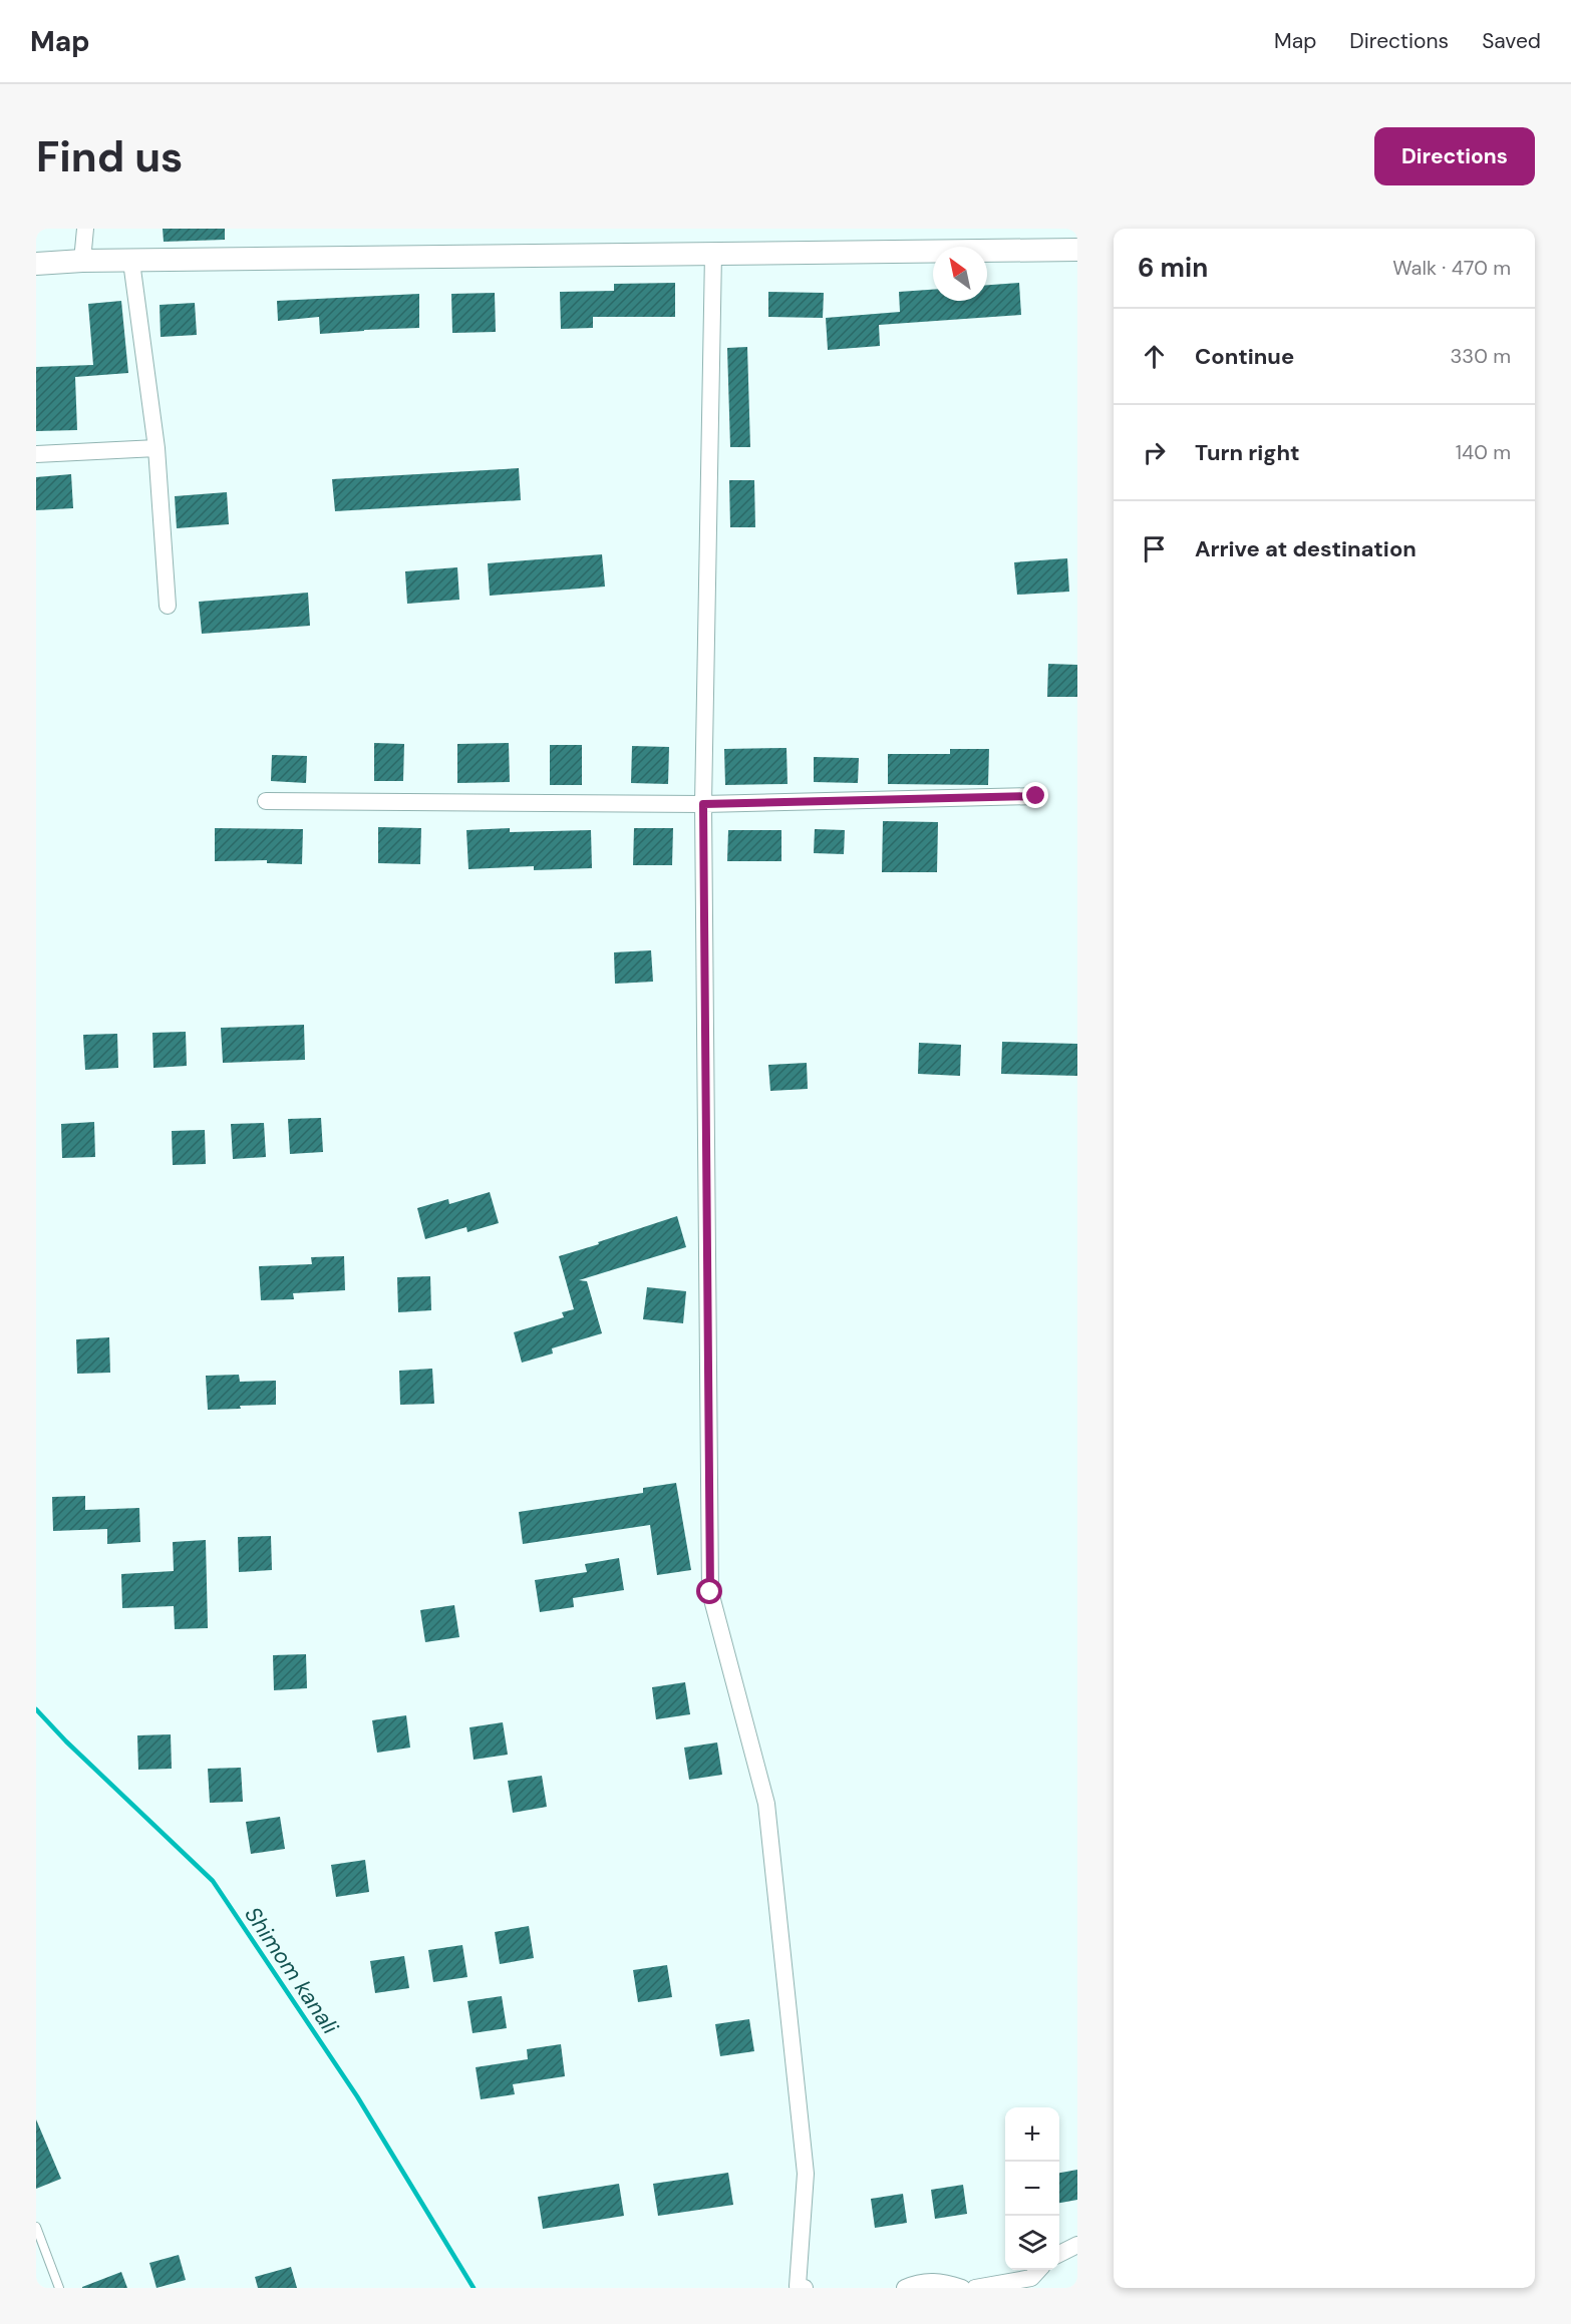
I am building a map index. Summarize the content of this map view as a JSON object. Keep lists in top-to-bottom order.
{
  "water": ["Shimom kanali"],
  "north": "top left",
  "page": {
    "header": "Map",
    "nav": ["Map", "Directions", "Saved"],
    "buttons": "Directions",
    "title": "Find us",
    "heading": ["6 min", "Walk · 470 m"],
    "list": [
      ["Continue", "330 m"],
      ["Turn right", "140 m"],
      "Arrive at destination"
    ],
    "map_buttons": ["+", "−"]
  }
}
